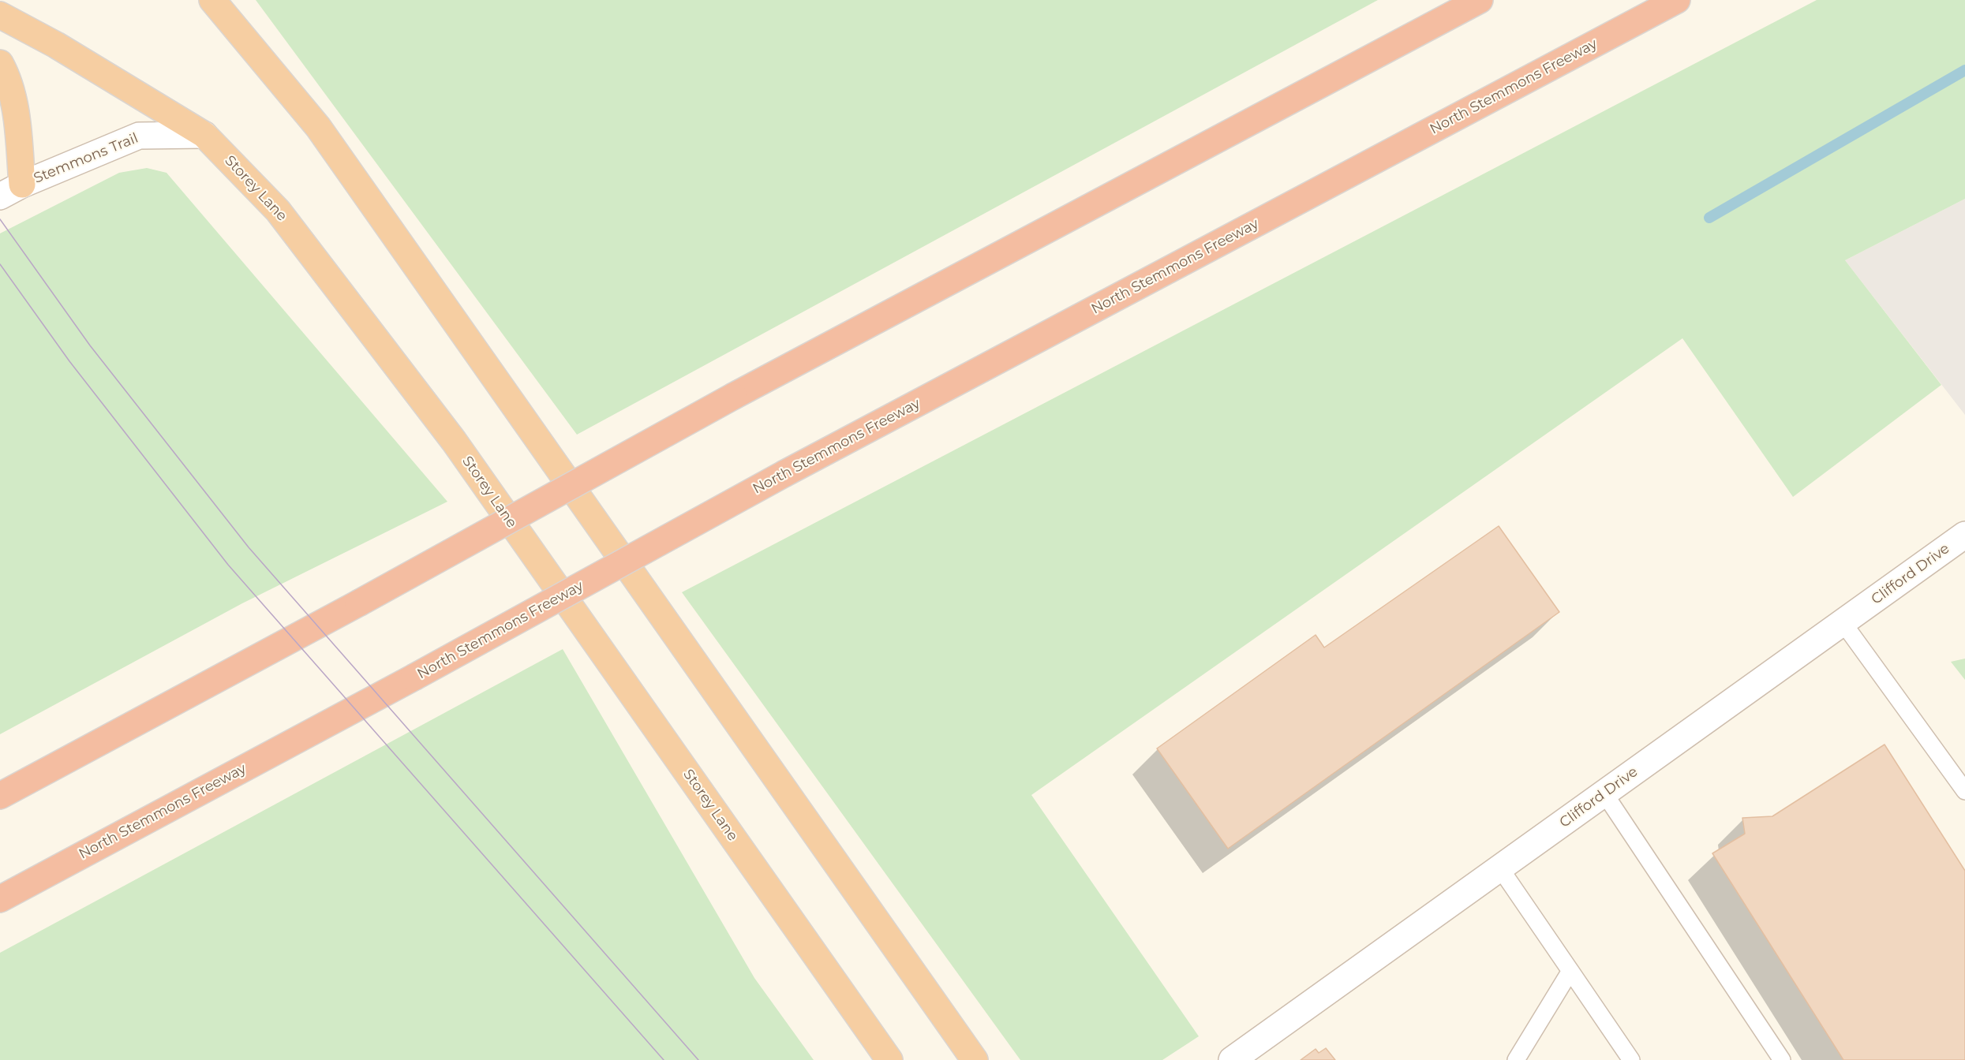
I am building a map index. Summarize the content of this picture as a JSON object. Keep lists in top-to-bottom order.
{
  "streets": {
    "highway": ["North Stemmons Freeway", "Storey Lane"],
    "street": ["Stemmons Trail", "Clifford Drive"]
  },
  "crossings": [
    ["Stemmons Trail", "Storey Lane"]
  ]
}
